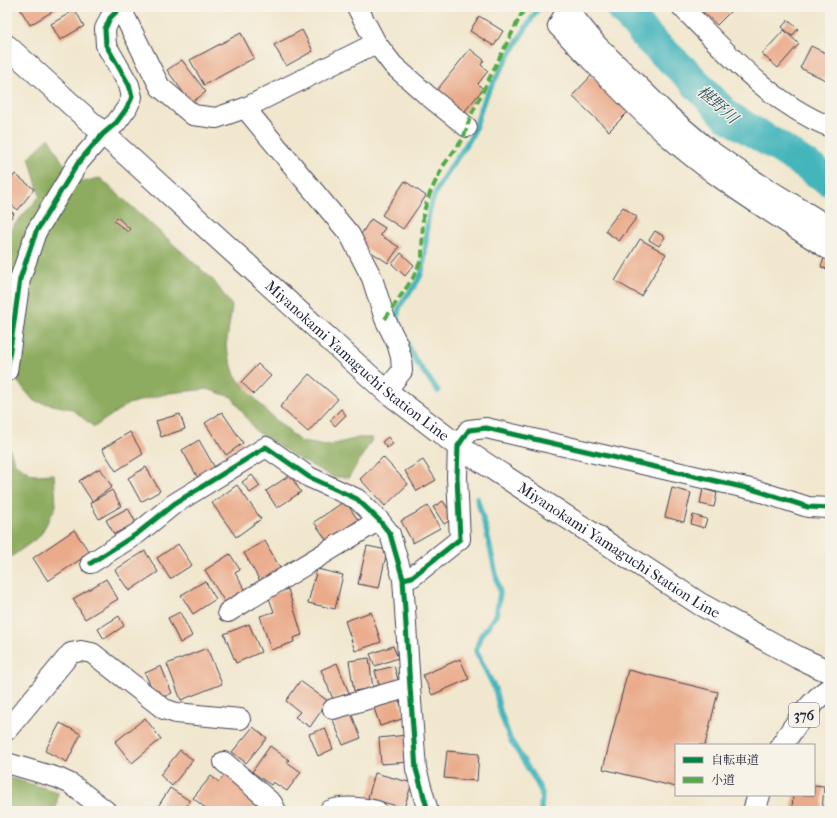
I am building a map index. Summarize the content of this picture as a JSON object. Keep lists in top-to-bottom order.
{
  "streets": {
    "main road": ["Miyanokami Yamaguchi Station Line", "376"]
  },
  "water": ["椹野川"],
  "legend": ["自転車道", "小道"]
}
